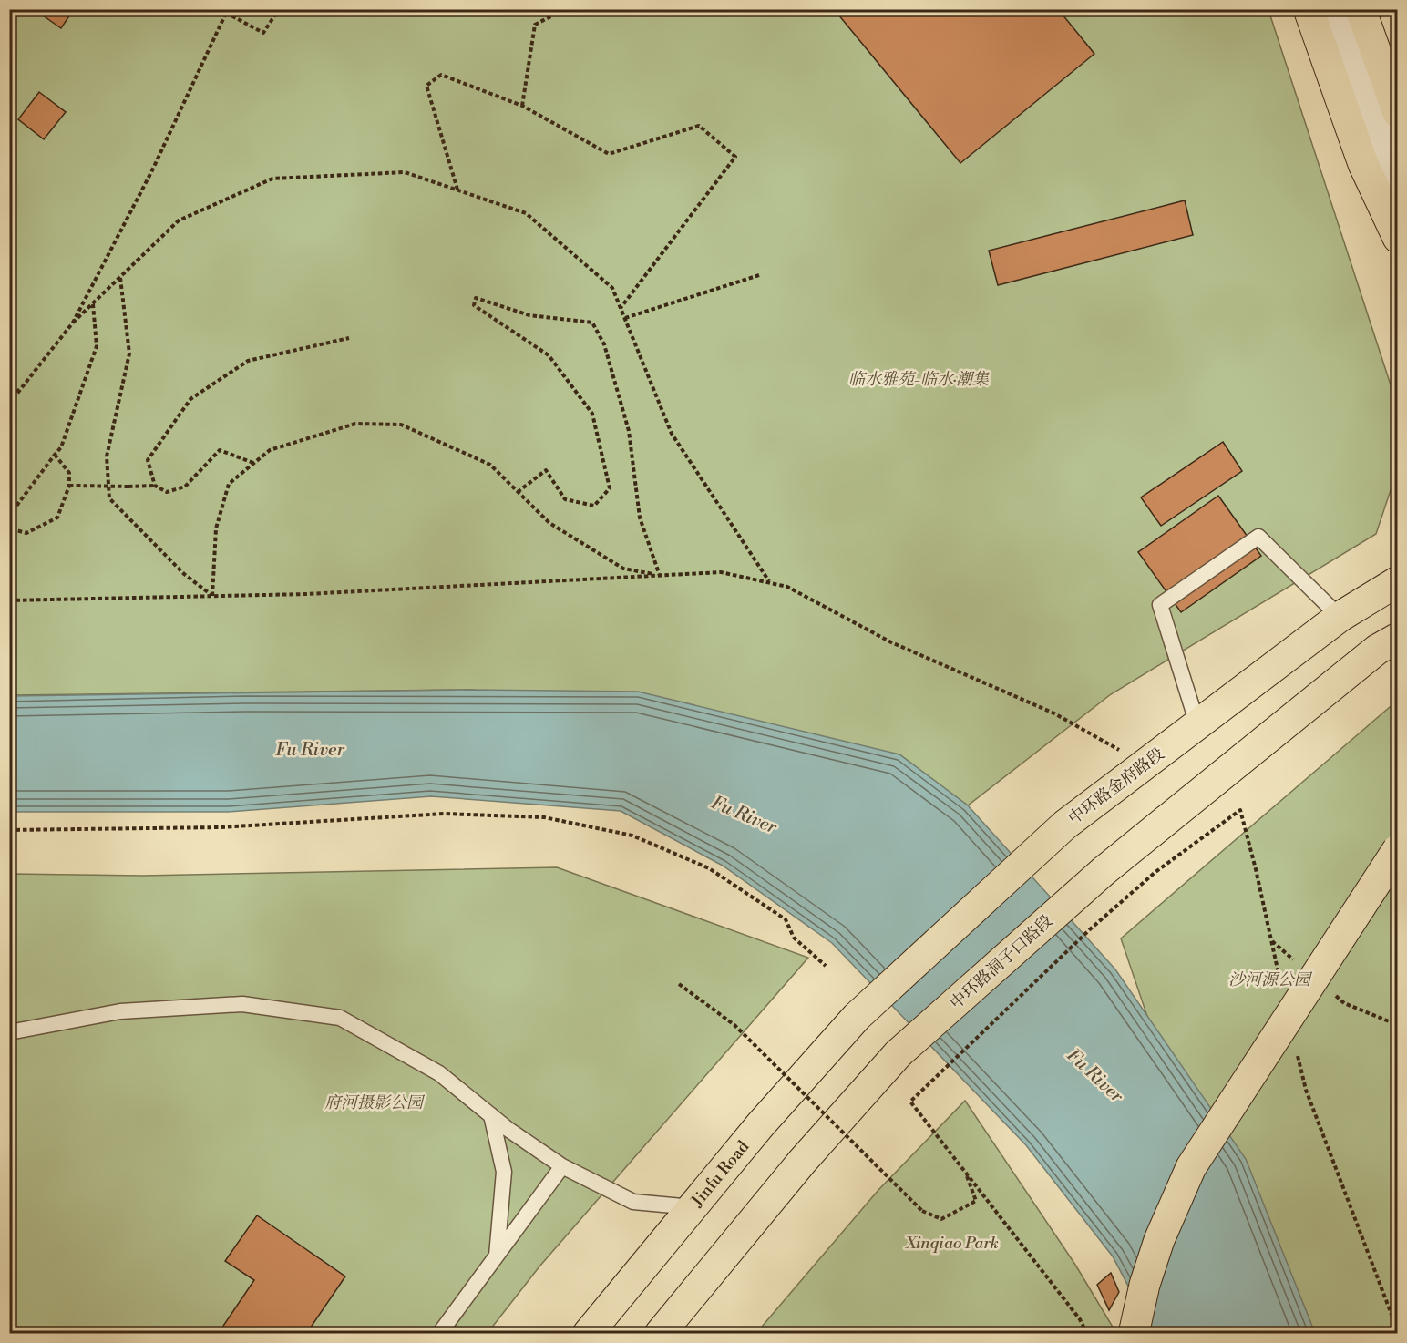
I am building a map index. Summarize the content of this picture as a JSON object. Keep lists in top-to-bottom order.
{
  "streets": {
    "main road": ["中环路金府路段", "中环路洞子口路段", "Jinfu Road"]
  },
  "crossings": [
    ["中环路金府路段", "Jinfu Road"]
  ],
  "water": ["Fu River"],
  "parks": [
    "临水雅苑-临水·潮集",
    "沙河源公园",
    "府河摄影公园",
    "Xinqiao Park"
  ]
}
